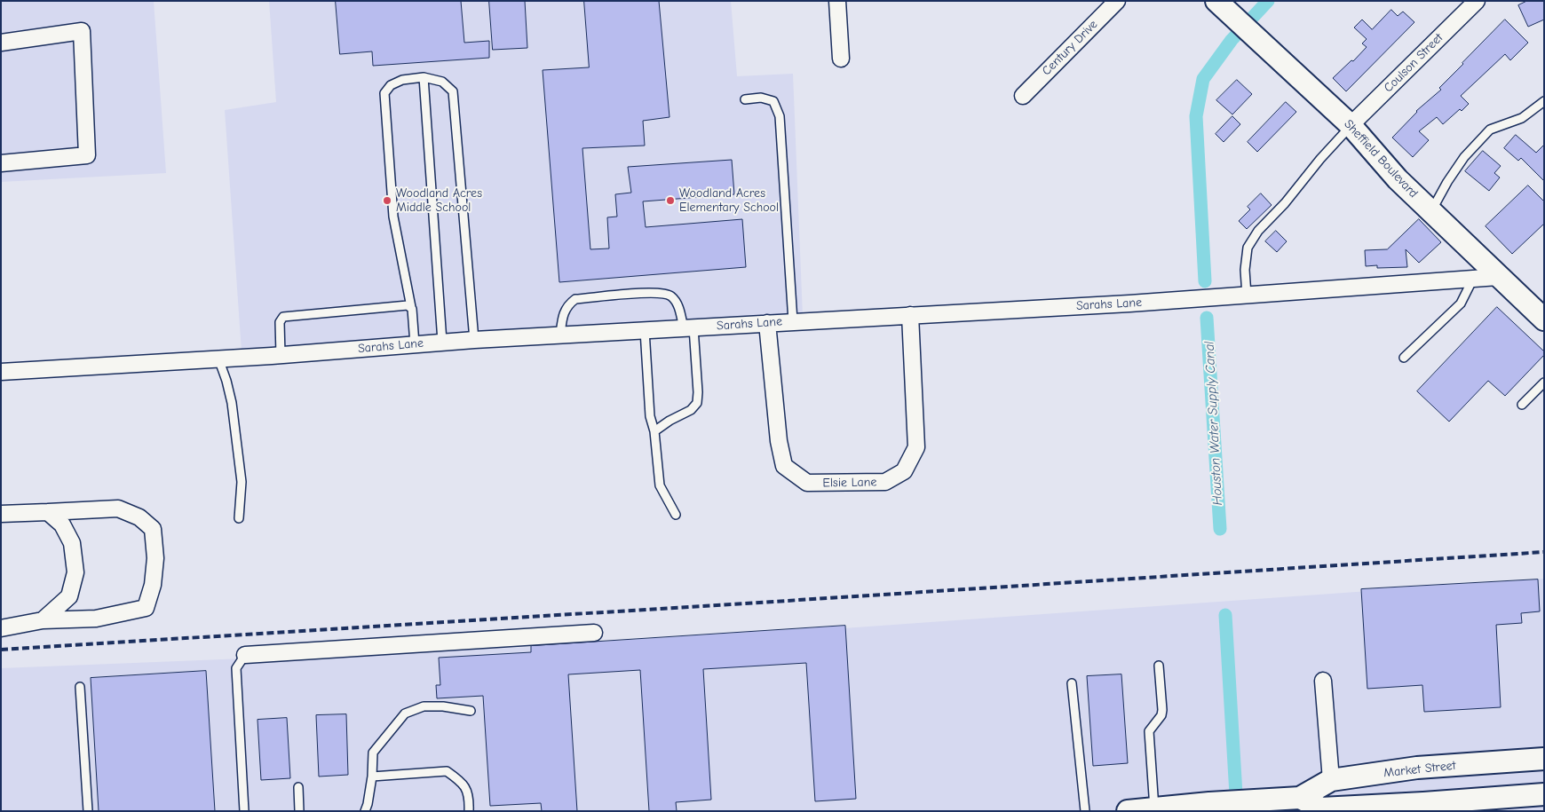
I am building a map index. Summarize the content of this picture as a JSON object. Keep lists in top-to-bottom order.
{
  "streets": {
    "main road": ["Sheffield Boulevard", "Market Street"],
    "street": [
      "Century Drive",
      "Coulson Street",
      "Sarahs Lane",
      "Elsie Lane"
    ]
  },
  "crossings": [
    ["Coulson Street", "Sheffield Boulevard"],
    ["Sheffield Boulevard", "Sarahs Lane"],
    ["Sarahs Lane", "Elsie Lane"]
  ],
  "water": ["Houston Water Supply Canal"],
  "places": ["Woodland Acres Middle School", "Woodland Acres Elementary School"]
}
